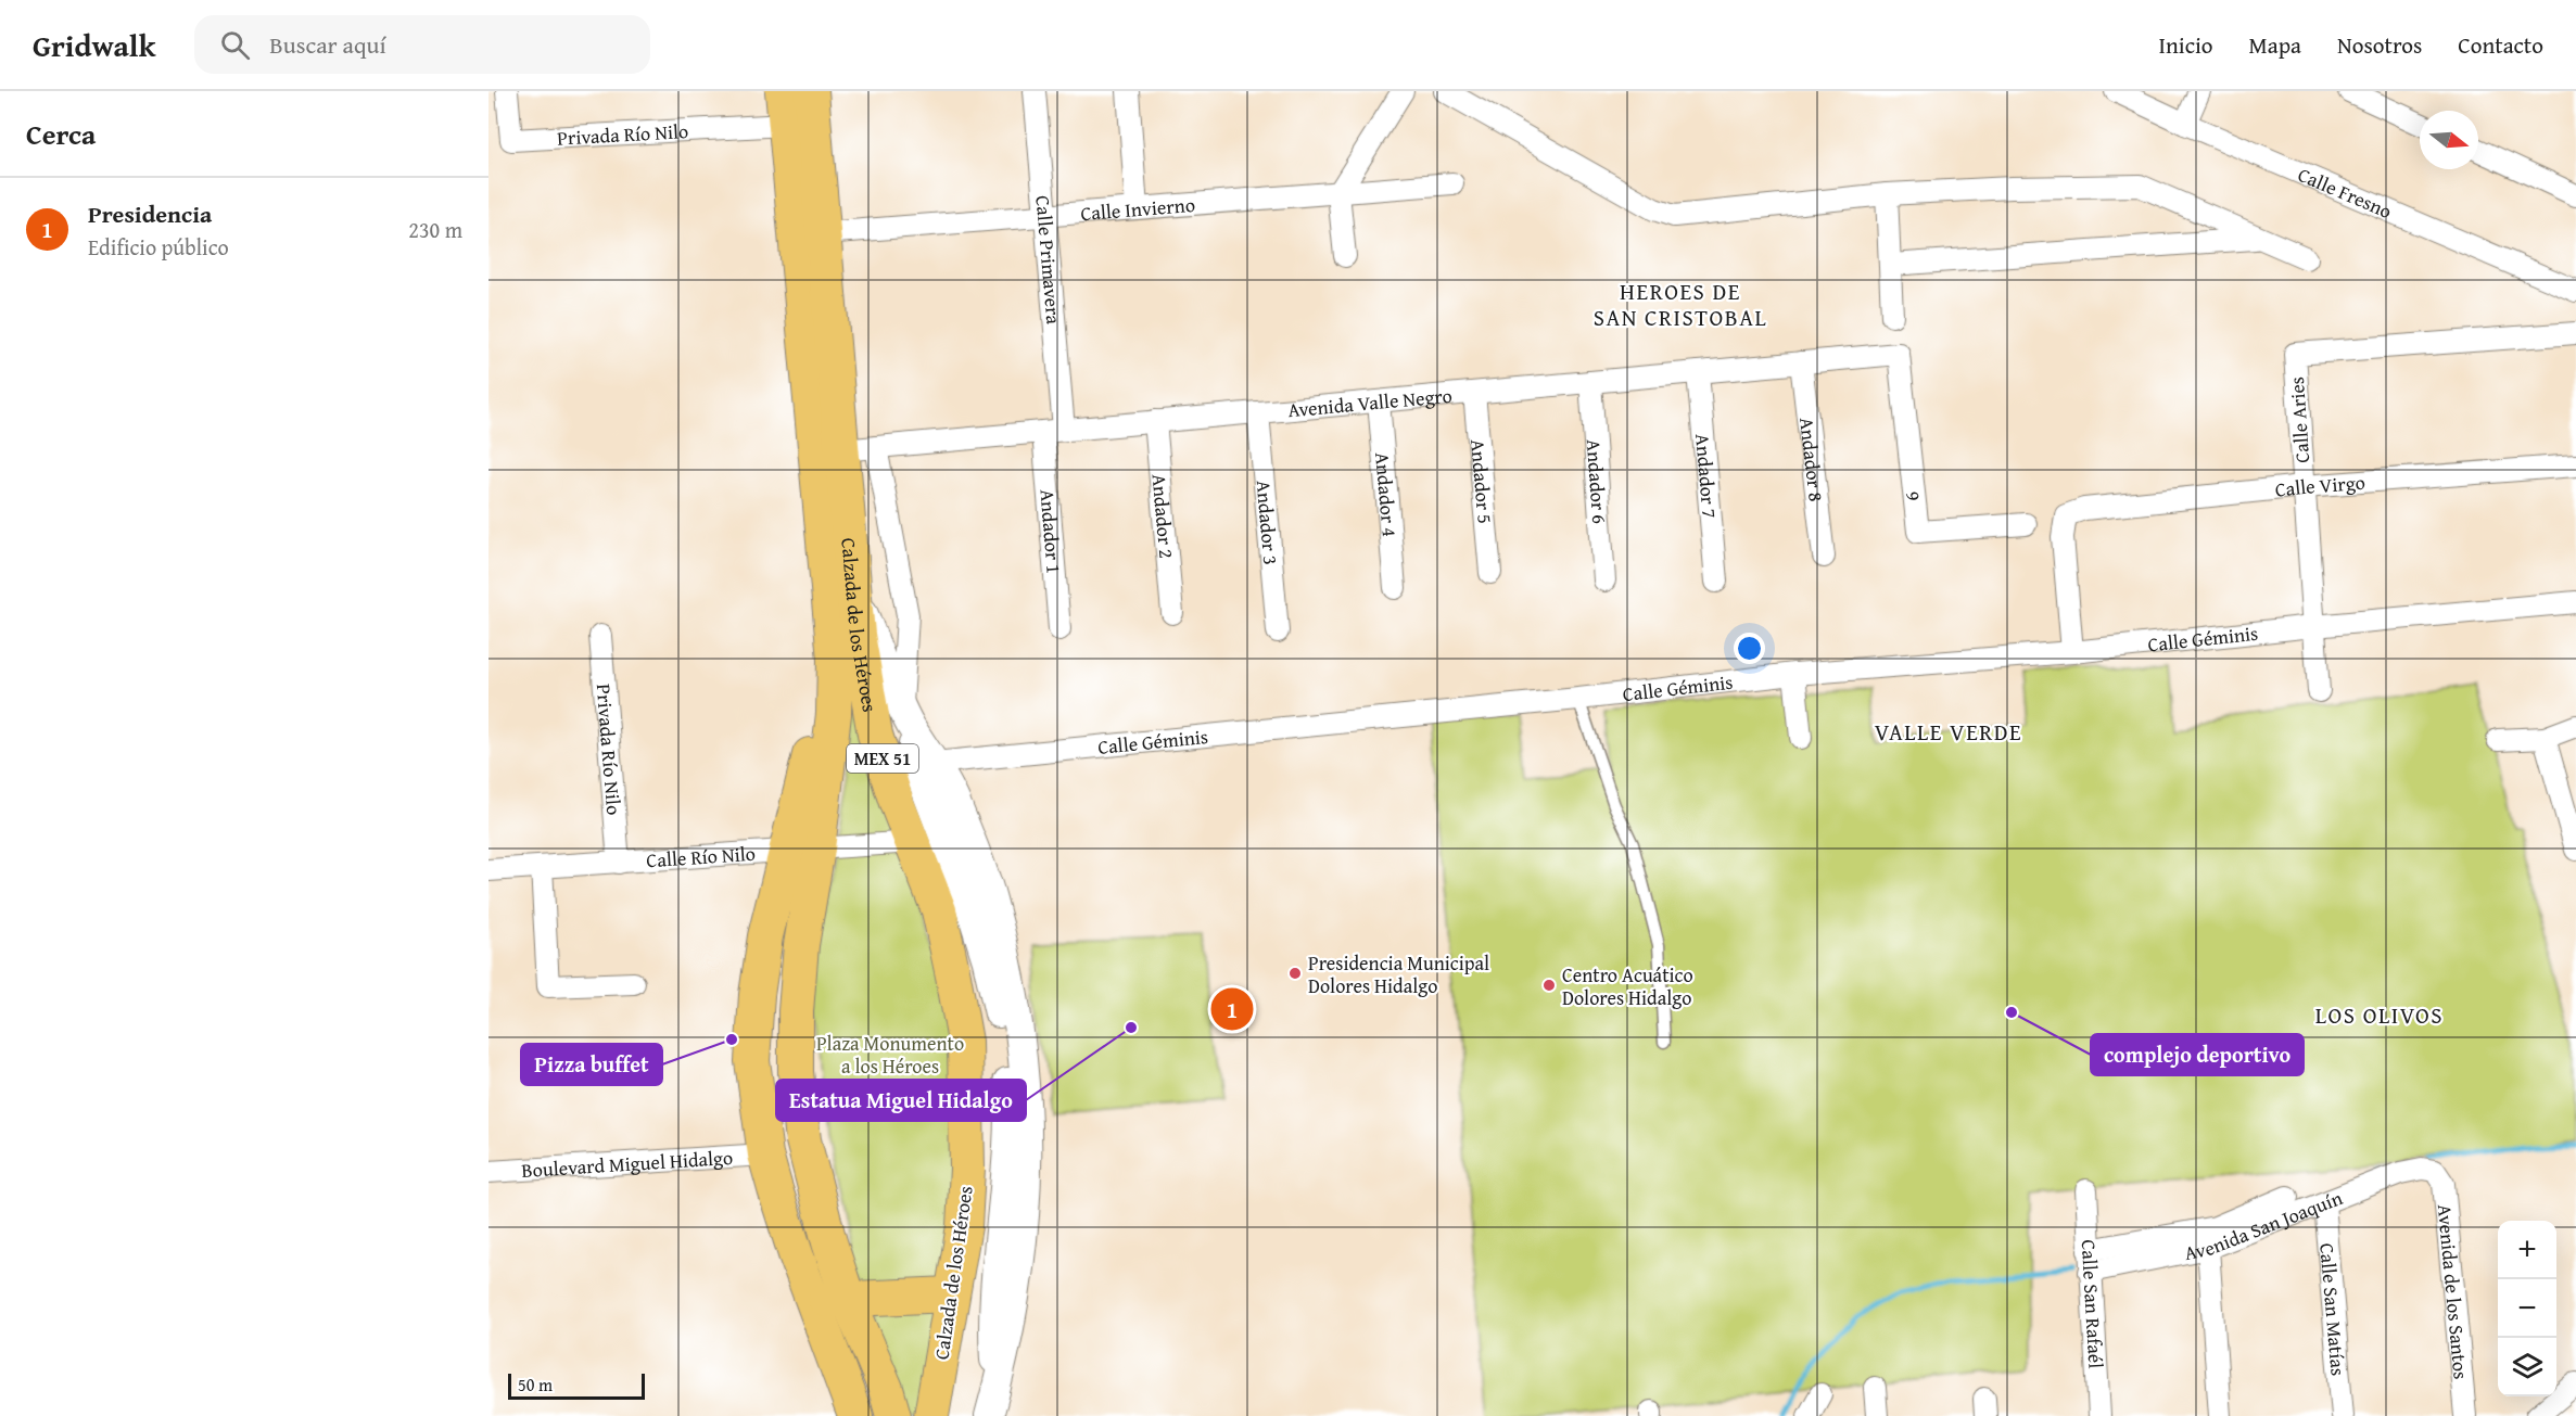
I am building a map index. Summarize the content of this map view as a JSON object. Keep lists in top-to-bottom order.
{
  "streets": {
    "main road": ["Calzada de los Héroes", "MEX 51"],
    "street": [
      "Privada Río Nilo",
      "Calle Fresno",
      "Calle Invierno",
      "Calle Primavera",
      "Avenida Valle Negro",
      "Calle Aries",
      "Andador 8",
      "Andador 7",
      "Andador 6",
      "Andador 5",
      "Calle Virgo",
      "Andador 4",
      "9",
      "Andador 2",
      "Andador 3",
      "Andador 1",
      "Calle Géminis",
      "Calle Río Nilo",
      "Boulevard Miguel Hidalgo",
      "Avenida San Joaquín",
      "Avenida de los Santos",
      "Calle San Rafaél",
      "Calle San Matías"
    ]
  },
  "crossings": [
    ["Privada Río Nilo", "Calzada de los Héroes"],
    ["Privada Río Nilo", "Calle Río Nilo"],
    ["Calle Invierno", "Calle Primavera"],
    ["Calle Invierno", "Calzada de los Héroes"],
    ["Calle Primavera", "Avenida Valle Negro"],
    ["Calle Primavera", "Andador 1"],
    ["Avenida Valle Negro", "Andador 8"],
    ["Avenida Valle Negro", "Andador 7"],
    ["Avenida Valle Negro", "Andador 6"],
    ["Avenida Valle Negro", "Andador 5"],
    ["Avenida Valle Negro", "Andador 4"],
    ["Avenida Valle Negro", "9"],
    ["Avenida Valle Negro", "Andador 2"],
    ["Avenida Valle Negro", "Andador 3"],
    ["Avenida Valle Negro", "Andador 1"],
    ["Avenida Valle Negro", "Calzada de los Héroes"],
    ["Calle Aries", "Calle Virgo"],
    ["Calle Aries", "Calle Géminis"],
    ["Calle Virgo", "Calle Géminis"],
    ["Calzada de los Héroes", "Calle Géminis"],
    ["Calzada de los Héroes", "Calle Río Nilo"],
    ["Avenida San Joaquín", "Avenida de los Santos"],
    ["Avenida San Joaquín", "Calle San Rafaél"],
    ["Avenida San Joaquín", "Calle San Matías"]
  ],
  "districts": ["HEROES DE SAN CRISTOBAL", "VALLE VERDE", "LOS OLIVOS"],
  "parks": ["Plaza Monumento a los Héroes"],
  "places": [
    "Presidencia Municipal Dolores Hidalgo",
    "Centro Acuático Dolores Hidalgo",
    "complejo deportivo",
    "Estatua Miguel Hidalgo",
    "Pizza buffet"
  ],
  "scale_bar": "50 m",
  "north": "right",
  "page": {
    "header": "Gridwalk",
    "search": "Buscar aquí",
    "nav": [
      "Inicio",
      "Mapa",
      "Nosotros",
      "Contacto"
    ],
    "heading": "Cerca",
    "list": [
      {
        "mark": "1",
        "name": "Presidencia",
        "note": "Edificio público",
        "value": "230 m"
      }
    ],
    "pins": "1",
    "map_buttons": ["+", "−"],
    "scale": "50 m"
  }
}
